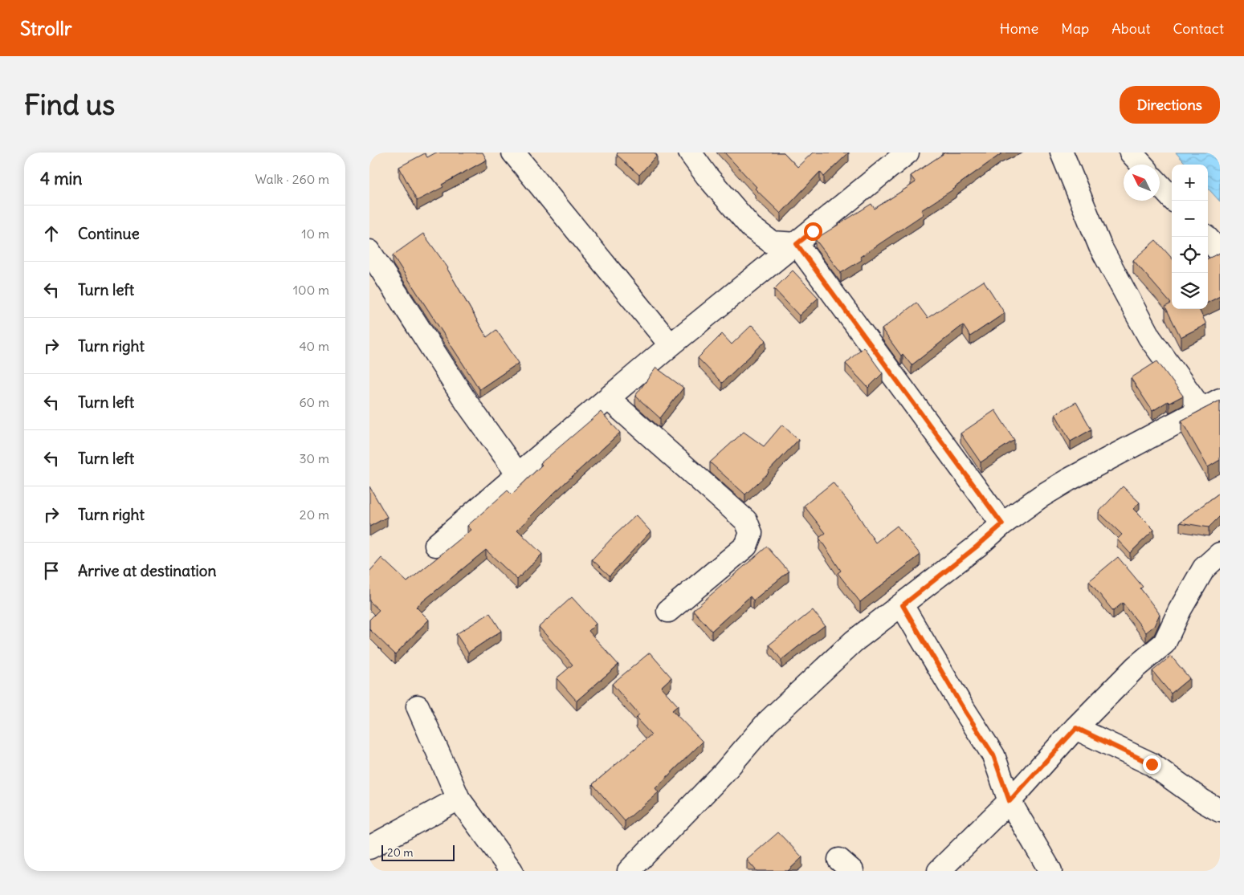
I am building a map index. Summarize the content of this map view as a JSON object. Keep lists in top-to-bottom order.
{
  "scale_bar": "20 m",
  "north": "top left",
  "page": {
    "header": "Strollr",
    "nav": [
      "Home",
      "Map",
      "About",
      "Contact"
    ],
    "buttons": "Directions",
    "title": "Find us",
    "heading": ["4 min", "Walk · 260 m"],
    "map_buttons": ["+", "−"],
    "list": [
      ["Continue", "10 m"],
      ["Turn left", "100 m"],
      ["Turn right", "40 m"],
      ["Turn left", "60 m"],
      ["Turn left", "30 m"],
      ["Turn right", "20 m"],
      "Arrive at destination"
    ],
    "scale": "20 m"
  }
}
